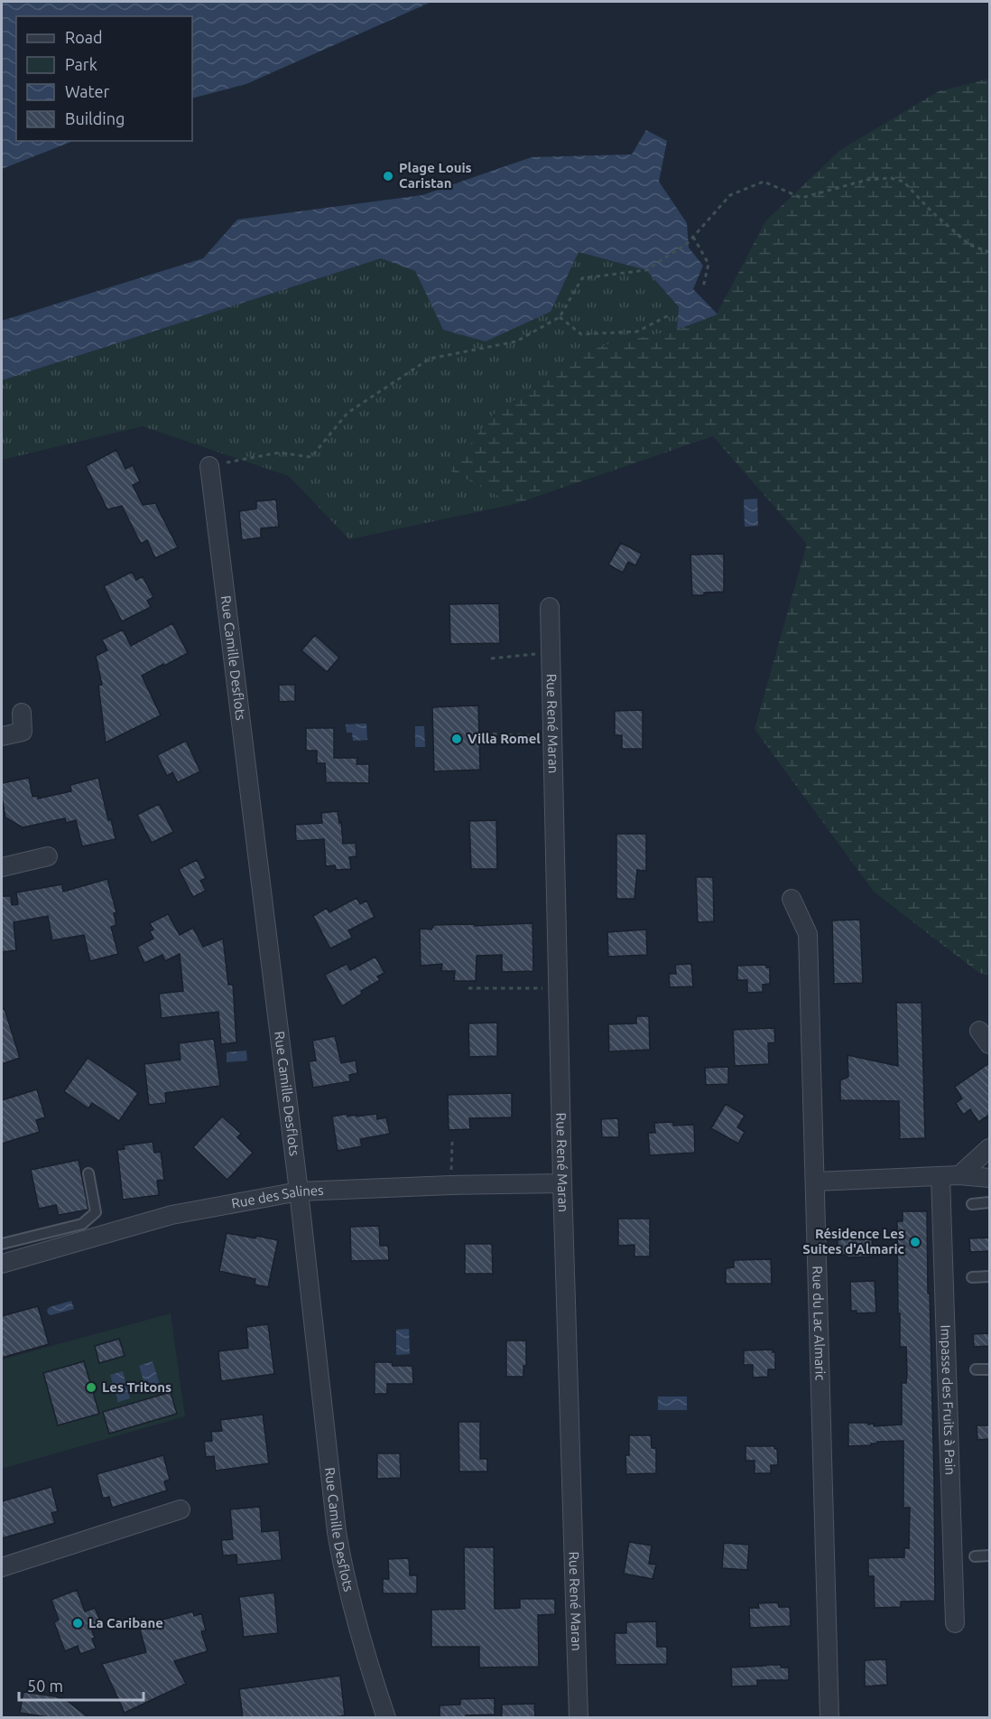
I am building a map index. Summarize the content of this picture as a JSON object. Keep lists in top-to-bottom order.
{
  "streets": {
    "street": [
      "Rue Camille Desflots",
      "Rue René Maran",
      "Rue des Salines",
      "Rue du Lac Almaric",
      "Impasse des Fruits à Pain"
    ]
  },
  "crossings": [
    ["Rue Camille Desflots", "Rue des Salines"],
    ["Rue René Maran", "Rue des Salines"]
  ],
  "places": [
    "Plage Louis Caristan",
    "Villa Romel",
    "Résidence Les Suites d'Almaric",
    "Les Tritons",
    "La Caribane"
  ],
  "legend": [
    "Road",
    "Park",
    "Water",
    "Building"
  ],
  "scale_bar": "50 m"
}
